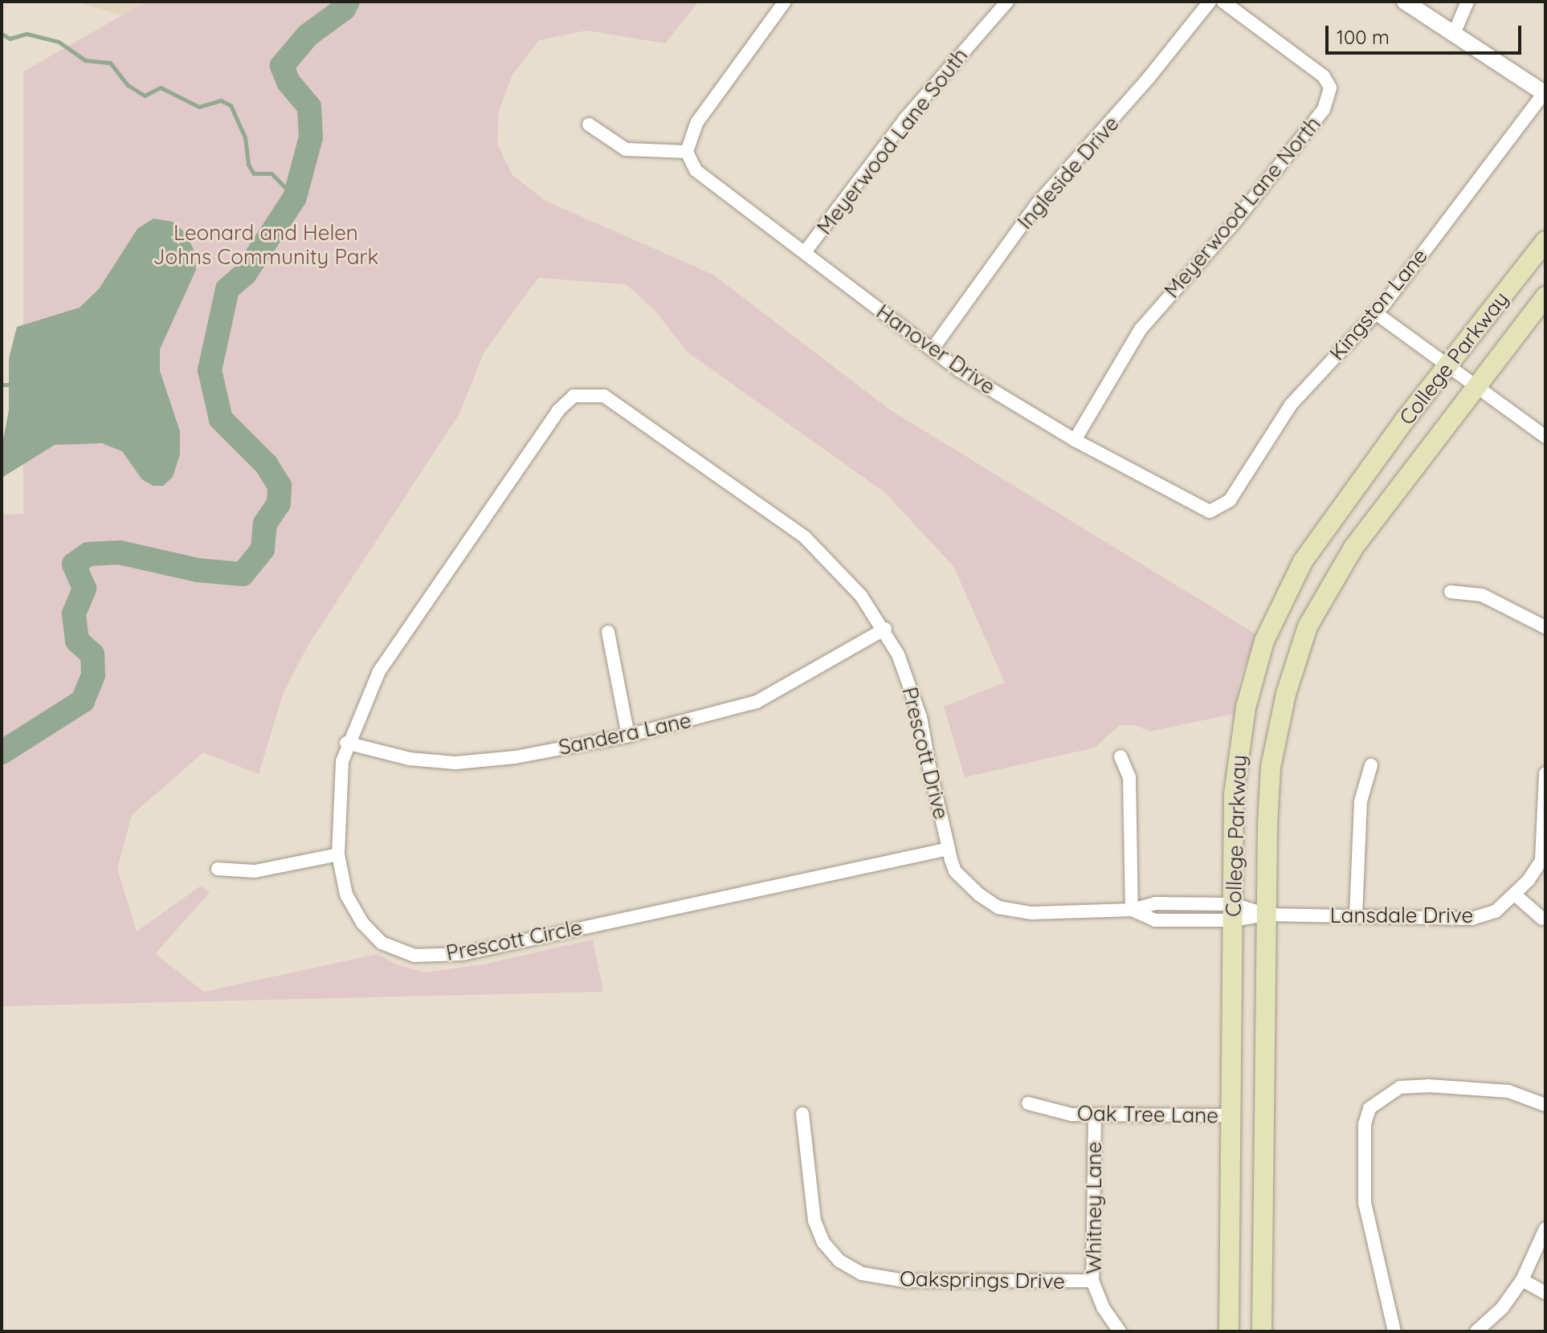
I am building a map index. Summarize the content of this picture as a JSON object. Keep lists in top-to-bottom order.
{
  "streets": {
    "main road": ["College Parkway"],
    "street": [
      "Meyerwood Lane South",
      "Ingleside Drive",
      "Meyerwood Lane North",
      "Kingston Lane",
      "Hanover Drive",
      "Sandera Lane",
      "Prescott Drive",
      "Lansdale Drive",
      "Prescott Circle",
      "Oak Tree Lane",
      "Whitney Lane",
      "Oaksprings Drive"
    ]
  },
  "crossings": [
    ["Meyerwood Lane South", "Hanover Drive"],
    ["Ingleside Drive", "Hanover Drive"],
    ["Meyerwood Lane North", "Hanover Drive"],
    ["Kingston Lane", "Hanover Drive"],
    ["College Parkway", "Prescott Drive"],
    ["College Parkway", "Lansdale Drive"],
    ["College Parkway", "Oak Tree Lane"],
    ["Sandera Lane", "Prescott Drive"],
    ["Sandera Lane", "Prescott Circle"],
    ["Prescott Drive", "Lansdale Drive"],
    ["Prescott Drive", "Prescott Circle"],
    ["Oak Tree Lane", "Whitney Lane"],
    ["Whitney Lane", "Oaksprings Drive"]
  ],
  "parks": ["Leonard and Helen Johns Community Park"],
  "scale_bar": "100 m"
}
